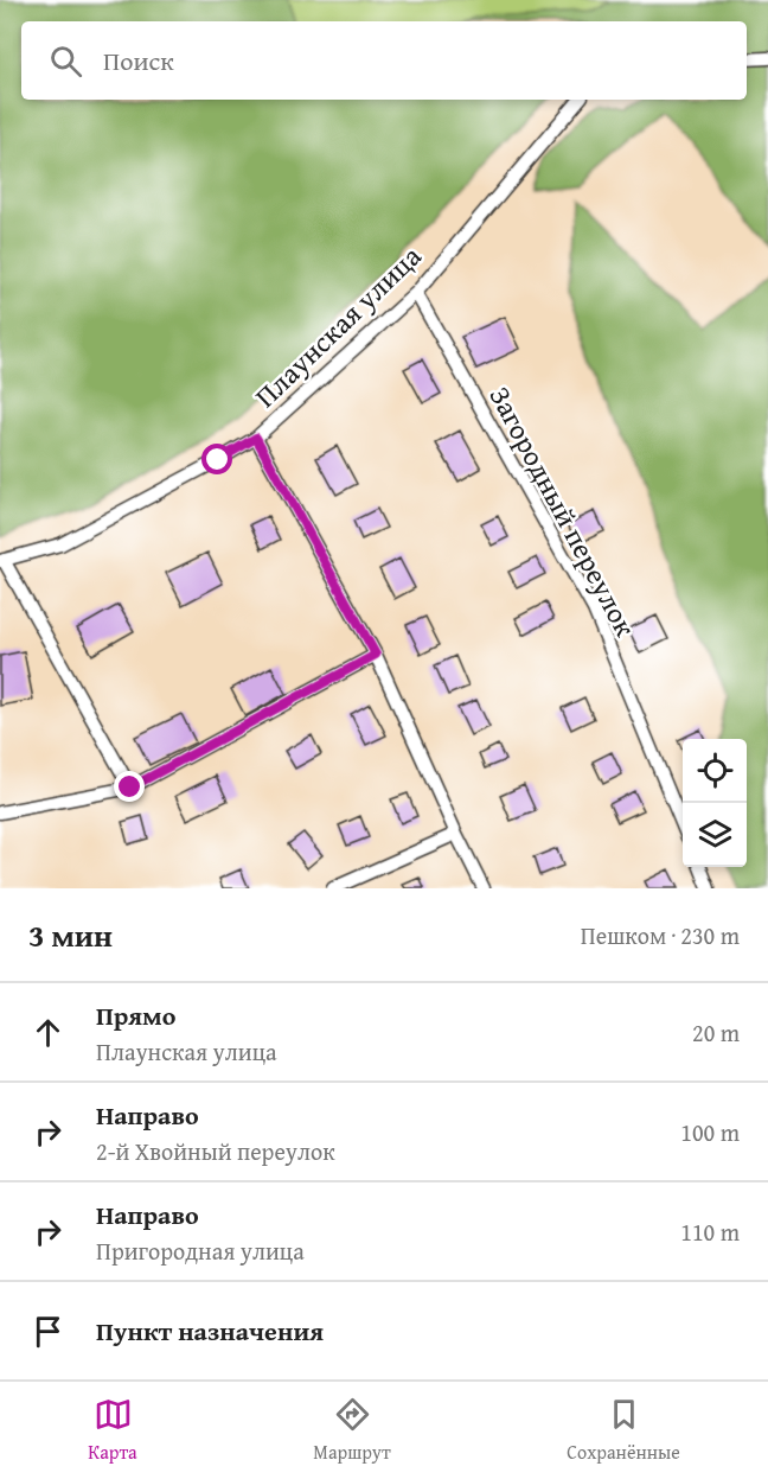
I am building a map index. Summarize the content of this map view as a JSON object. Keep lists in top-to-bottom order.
{
  "streets": {
    "street": ["Плаунская улица", "Загородный переулок"]
  },
  "crossings": [
    ["Плаунская улица", "Загородный переулок"]
  ],
  "page": {
    "search": "Поиск",
    "heading": ["3 мин", "Пешком · 230 m"],
    "list": [
      ["Прямо", "Плаунская улица", "20 m"],
      ["Направо", "2-й Хвойный переулок", "100 m"],
      ["Направо", "Пригородная улица", "110 m"],
      "Пункт назначения"
    ],
    "nav": ["Карта", "Маршрут", "Сохранённые"]
  }
}
